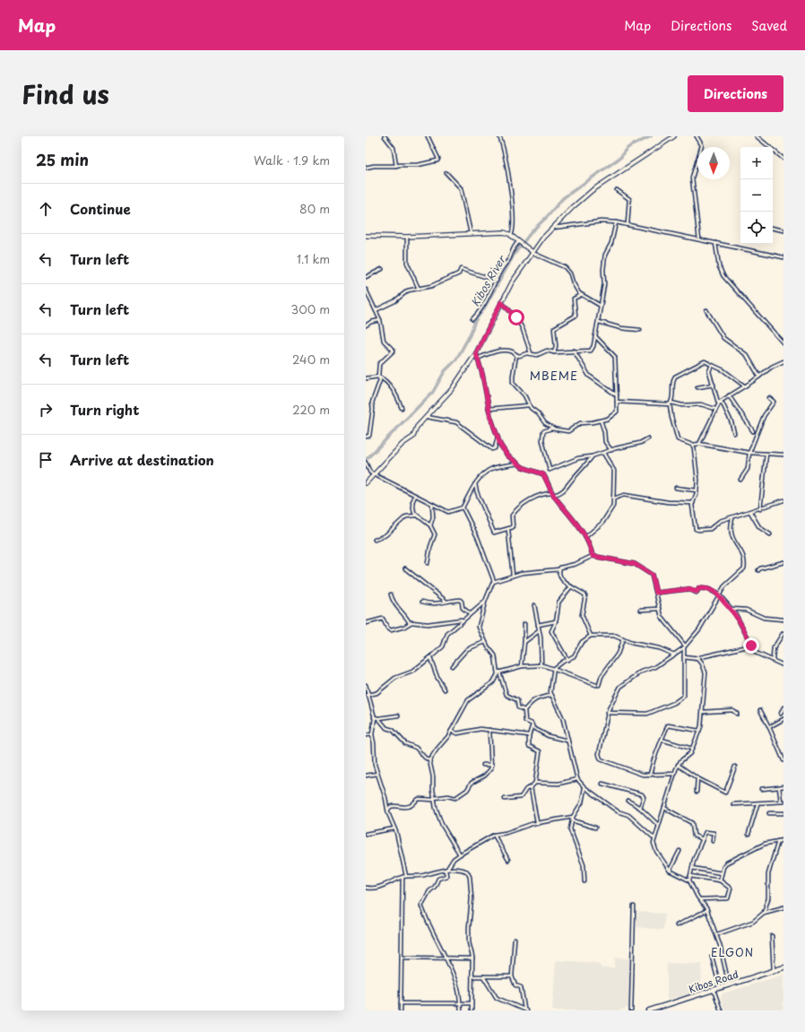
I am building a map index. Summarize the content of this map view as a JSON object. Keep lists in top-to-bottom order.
{
  "streets": {
    "main road": ["Kibos Road"]
  },
  "districts": ["MBEME", "ELGON"],
  "water": ["Kibos River"],
  "north": "bottom",
  "page": {
    "header": "Map",
    "nav": ["Map", "Directions", "Saved"],
    "title": "Find us",
    "buttons": "Directions",
    "heading": ["25 min", "Walk · 1.9 km"],
    "map_buttons": ["+", "−"],
    "list": [
      ["Continue", "80 m"],
      ["Turn left", "1.1 km"],
      ["Turn left", "300 m"],
      ["Turn left", "240 m"],
      ["Turn right", "220 m"],
      "Arrive at destination"
    ]
  }
}
